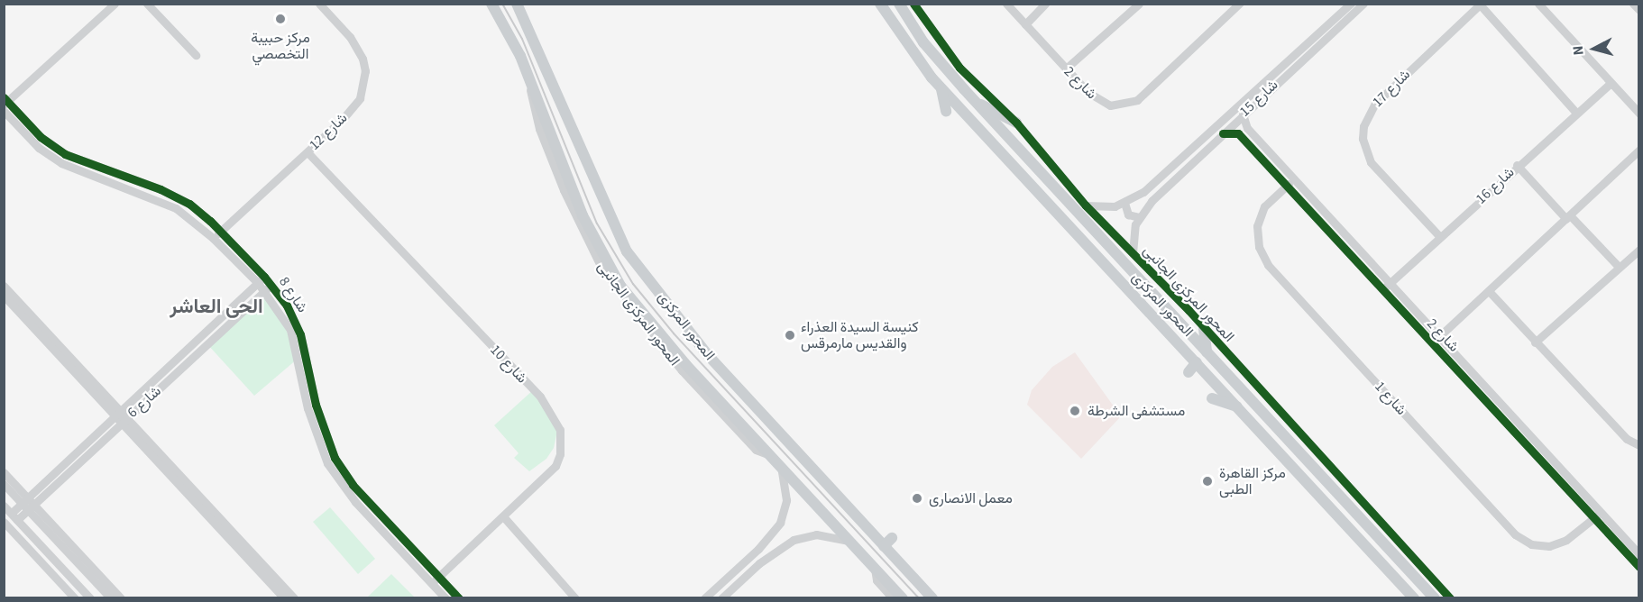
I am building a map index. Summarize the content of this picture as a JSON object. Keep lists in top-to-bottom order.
{
  "streets": {
    "main road": ["المحور المركزى"],
    "street": [
      "شارع 2",
      "شارع 17",
      "شارع 15",
      "شارع 12",
      "شارع 16",
      "المحور المركزى الجانبى",
      "شارع 8",
      "شارع 10",
      "شارع 1",
      "شارع 6"
    ]
  },
  "crossings": [
    ["شارع 2", "شارع 15"],
    ["شارع 2", "شارع 16"],
    ["شارع 2", "شارع 1"],
    ["شارع 17", "شارع 16"],
    ["شارع 15", "المحور المركزى الجانبى"],
    ["شارع 12", "شارع 8"],
    ["شارع 12", "شارع 10"],
    ["شارع 8", "شارع 10"],
    ["شارع 8", "شارع 6"]
  ],
  "districts": ["الحى العاشر"],
  "places": [
    "مركز حبيبة التخصصي",
    "كنيسة السيدة العذراء والقديس مارمرقس",
    "مستشفى الشرطة",
    "مركز القاهرة الطبى",
    "معمل الانصارى"
  ],
  "north": "left"
}
